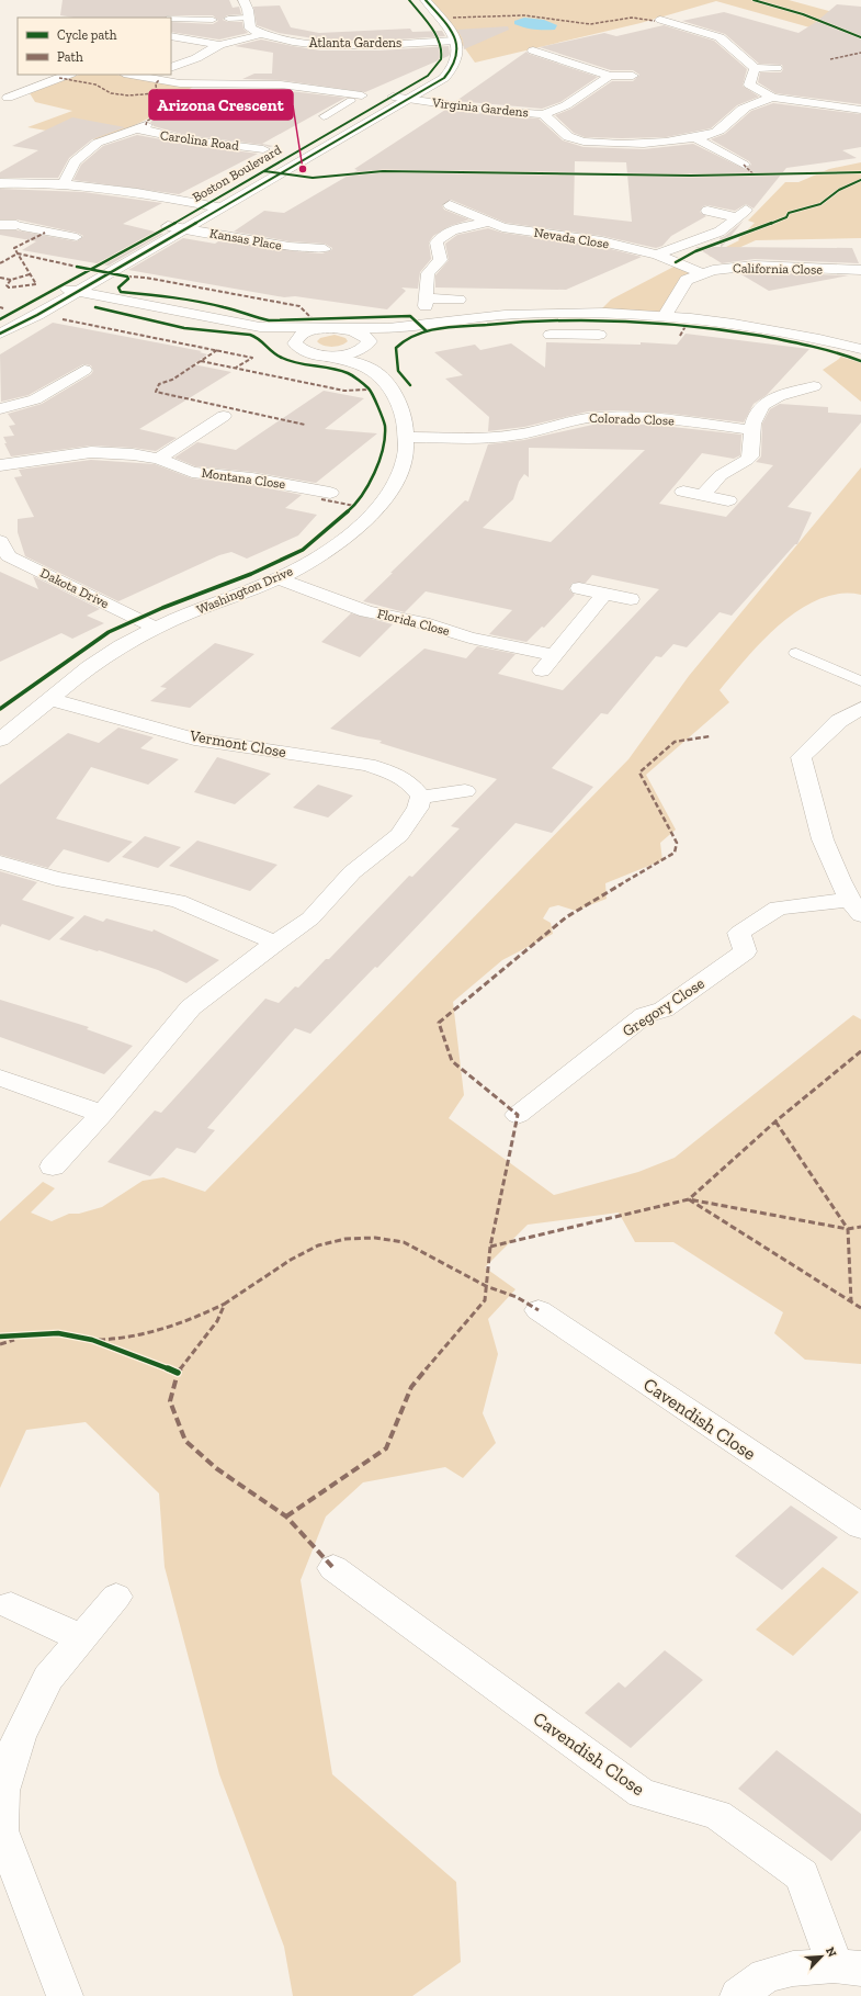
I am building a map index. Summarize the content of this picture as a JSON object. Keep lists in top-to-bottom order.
{
  "streets": {
    "street": [
      "Atlanta Gardens",
      "Virginia Gardens",
      "Carolina Road",
      "Boston Boulevard",
      "Nevada Close",
      "Kansas Place",
      "California Close",
      "Colorado Close",
      "Montana Close",
      "Dakota Drive",
      "Washington Drive",
      "Florida Close",
      "Vermont Close",
      "Gregory Close",
      "Cavendish Close"
    ]
  },
  "crossings": [
    ["Atlanta Gardens", "Boston Boulevard"],
    ["Virginia Gardens", "Boston Boulevard"],
    ["Boston Boulevard", "Kansas Place"],
    ["Nevada Close", "California Close"],
    ["Colorado Close", "Washington Drive"],
    ["Dakota Drive", "Washington Drive"],
    ["Washington Drive", "Florida Close"],
    ["Washington Drive", "Vermont Close"]
  ],
  "places": ["Arizona Crescent"],
  "legend": ["Cycle path", "Path"],
  "north": "top right"
}
